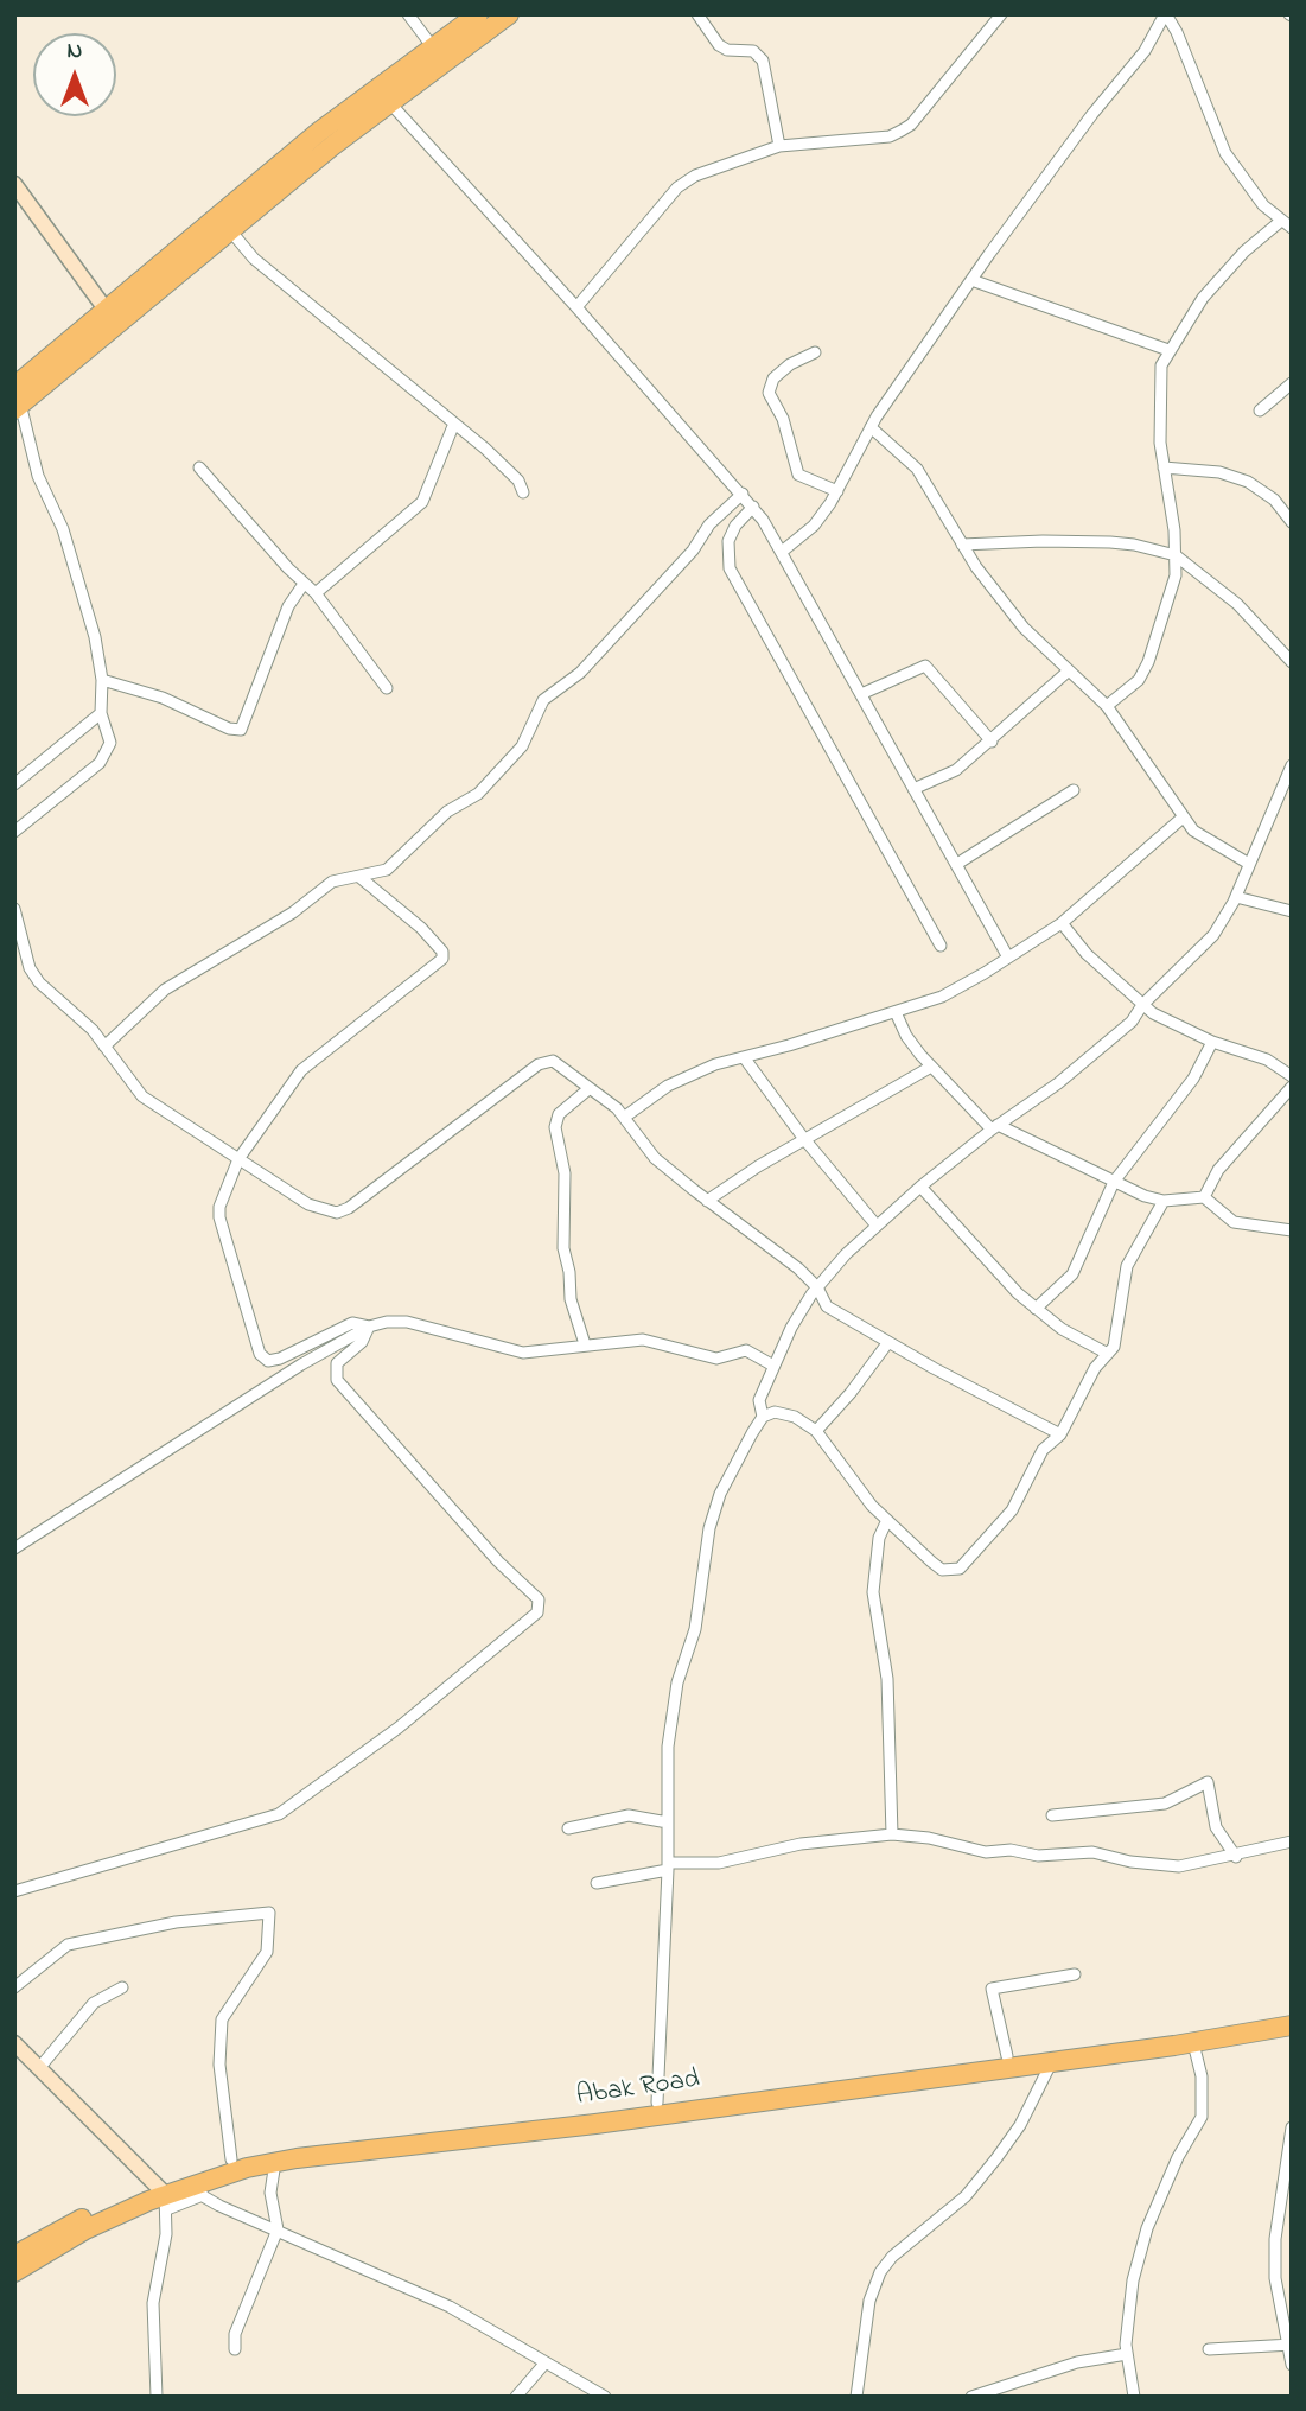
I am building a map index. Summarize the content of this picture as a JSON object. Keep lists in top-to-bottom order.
{
  "streets": {
    "highway": ["Abak Road"]
  },
  "north": "top"
}
